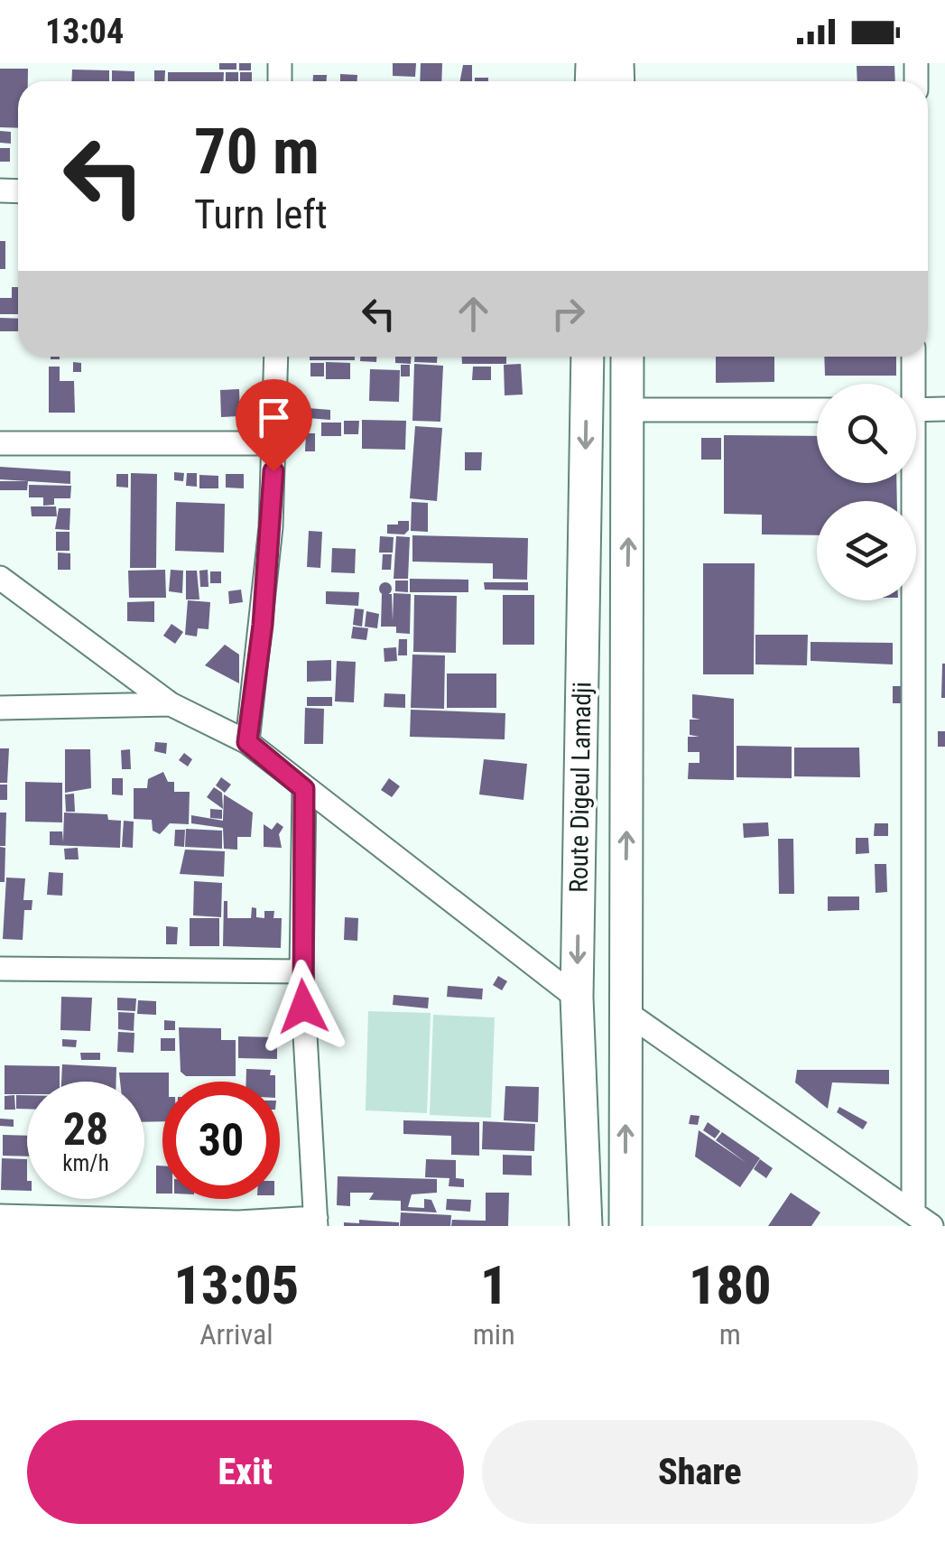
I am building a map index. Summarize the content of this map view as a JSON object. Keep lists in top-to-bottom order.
{
  "streets": {
    "main road": ["Route Digeul Lamadji"]
  },
  "page": {
    "status": "13:04",
    "turn": ["70 m", "Turn left"],
    "speed": "28 km/h",
    "limit": "30",
    "eta": [
      "13:05",
      "Arrival",
      "1",
      "min",
      "180",
      "m"
    ],
    "buttons": ["Exit", "Share"]
  }
}
